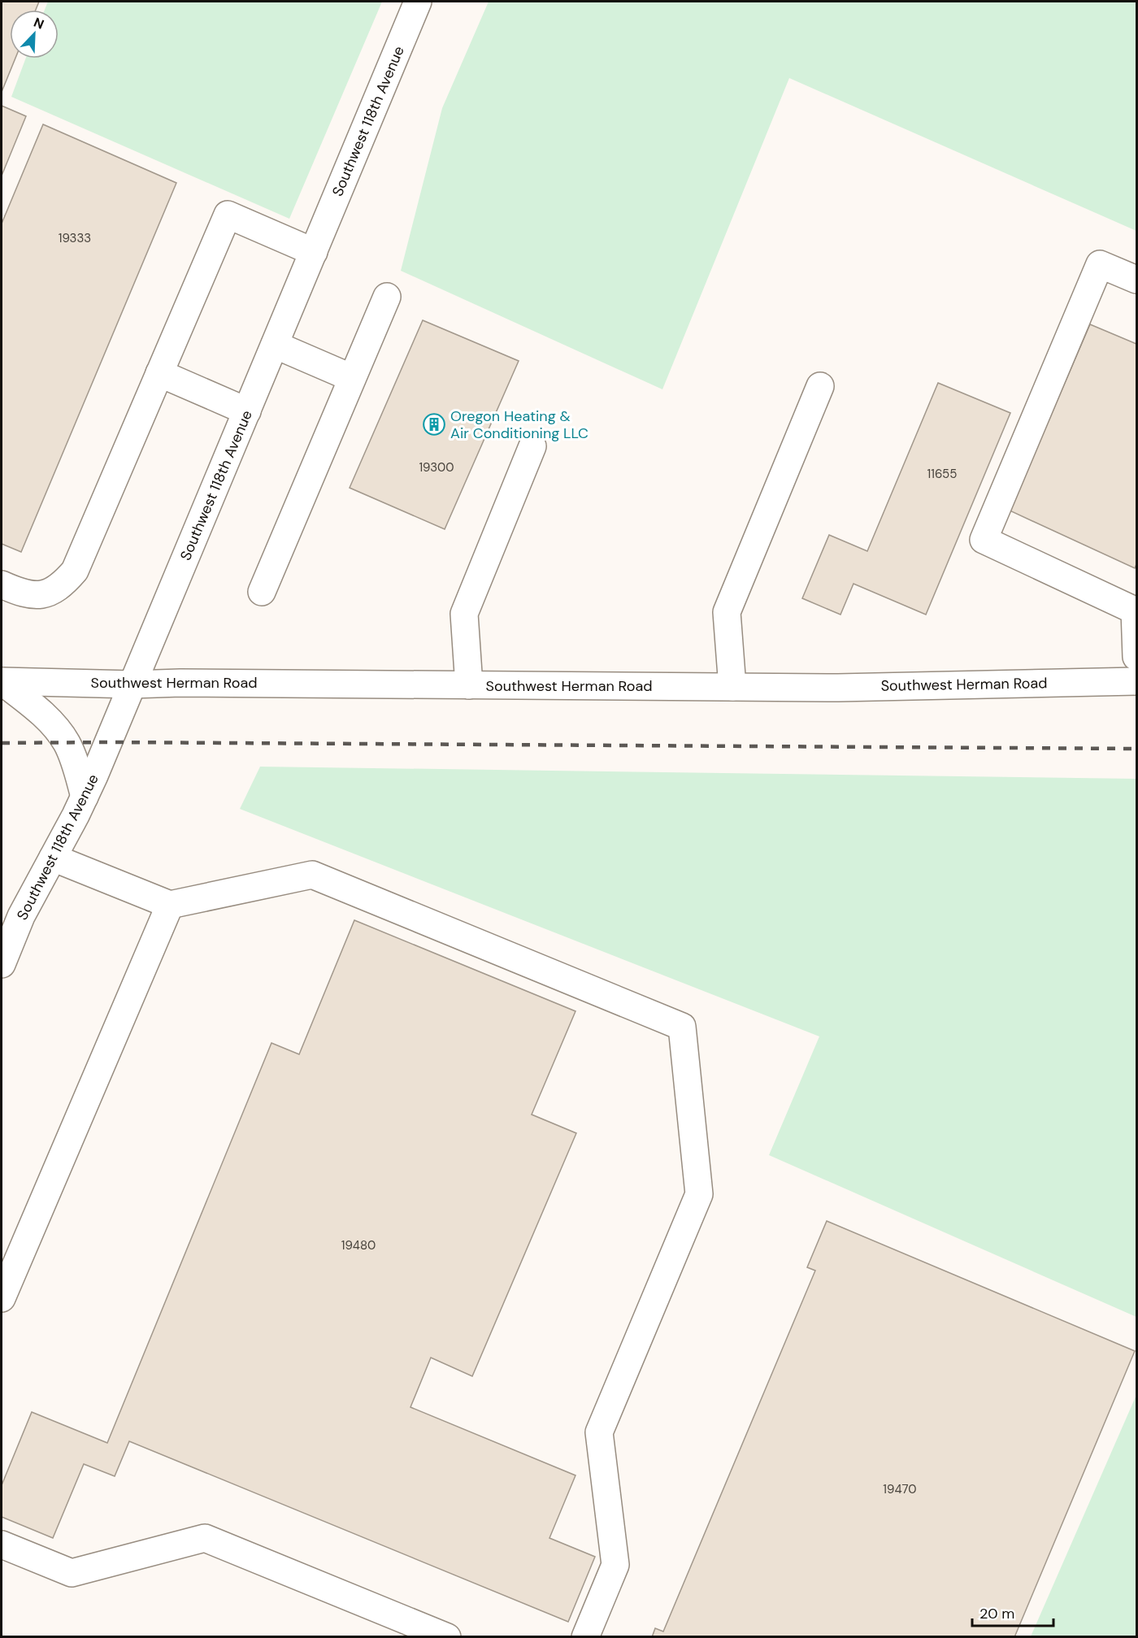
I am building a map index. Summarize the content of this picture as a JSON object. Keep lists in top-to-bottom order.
{
  "streets": {
    "street": ["Southwest 118th Avenue", "Southwest Herman Road"]
  },
  "crossings": [
    ["Southwest 118th Avenue", "Southwest Herman Road"]
  ],
  "places": {
    "building": ["Oregon Heating & Air Conditioning LLC"]
  },
  "house_numbers": [
    "19333",
    "19300",
    "11655",
    "19480",
    "19470"
  ],
  "scale_bar": "20 m",
  "north": "top right"
}
